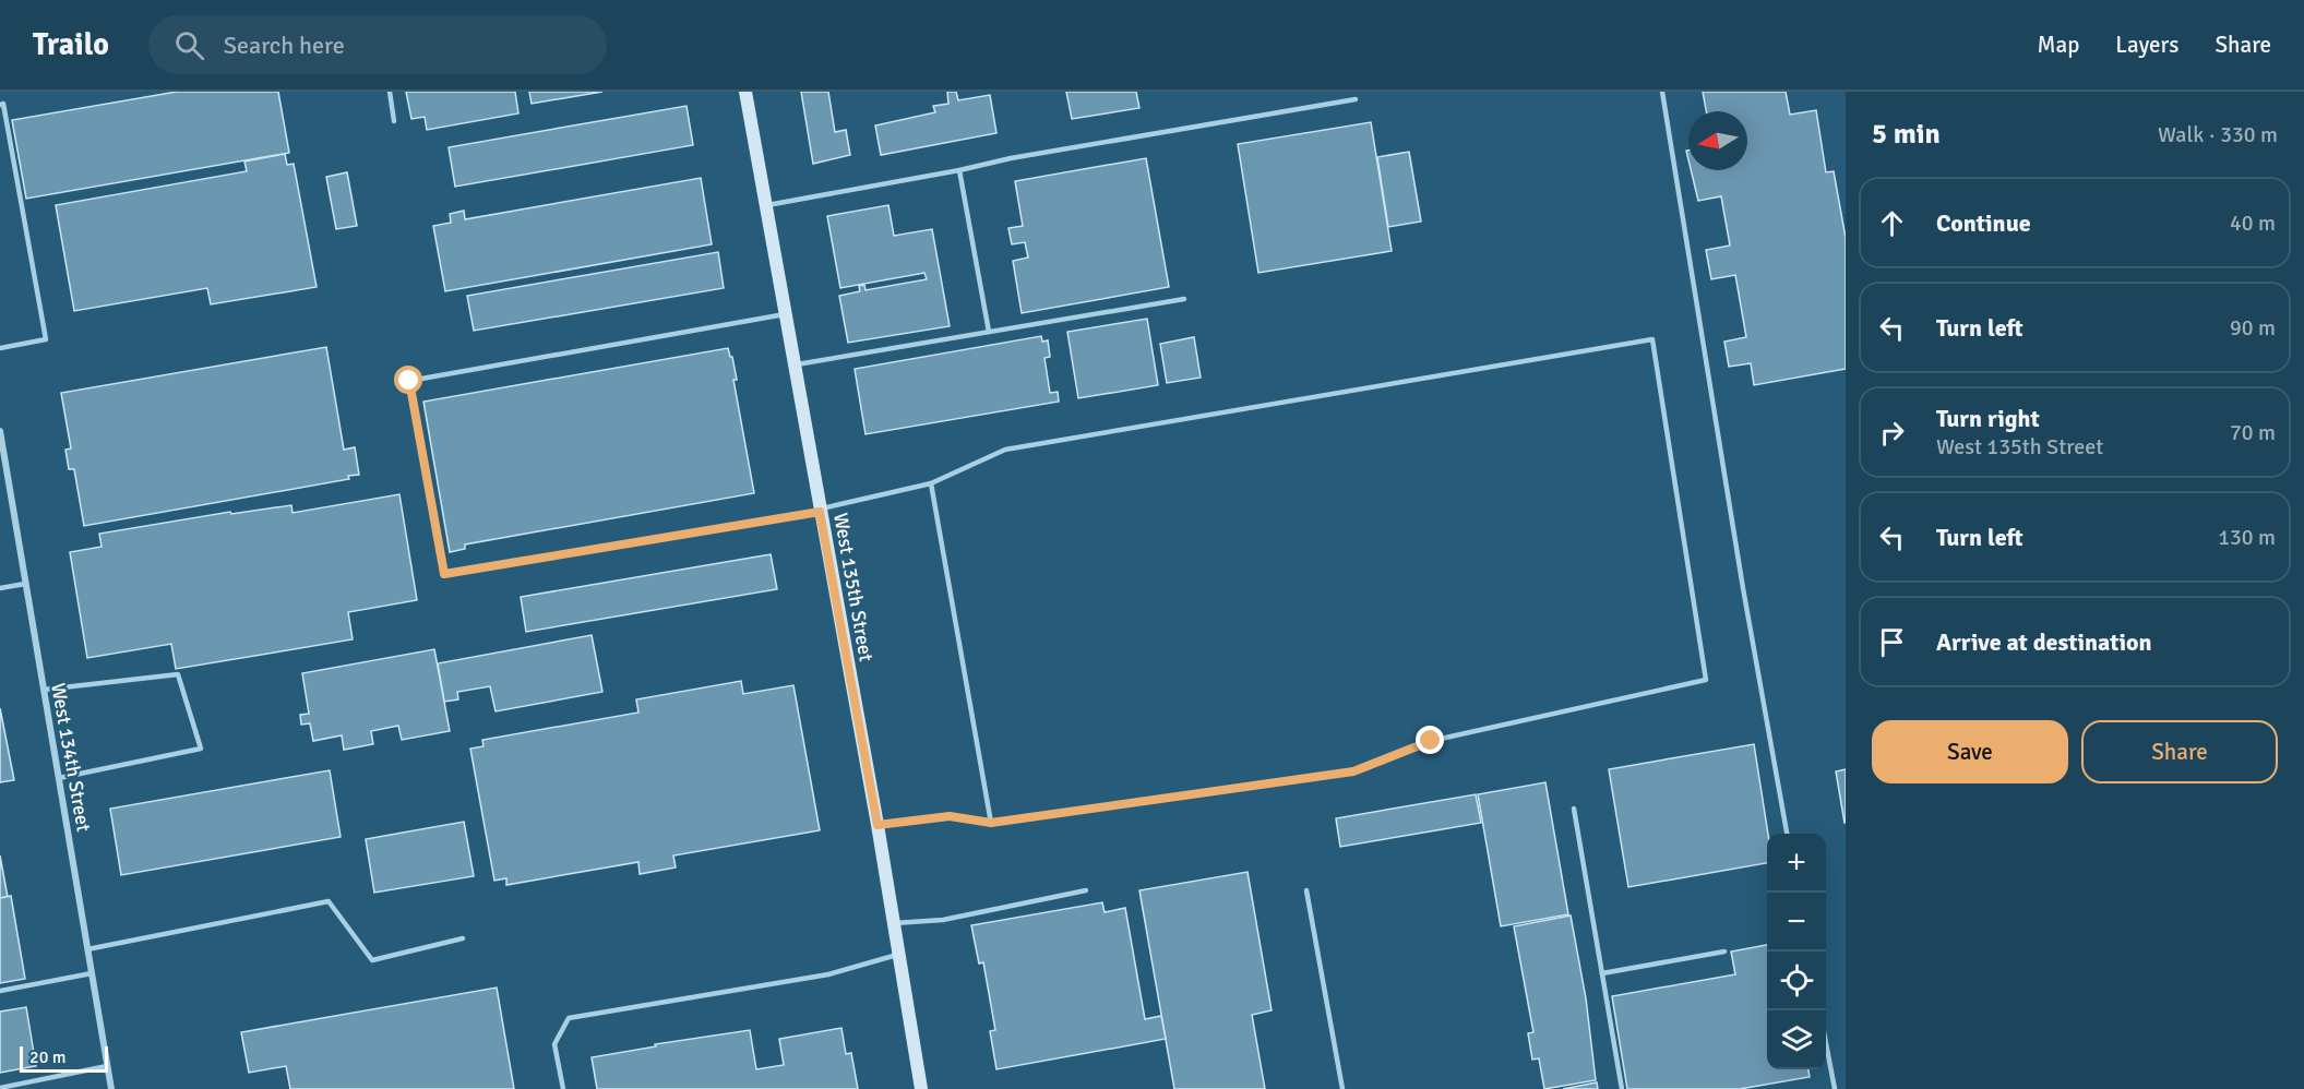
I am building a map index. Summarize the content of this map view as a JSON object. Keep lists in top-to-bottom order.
{
  "streets": {
    "street": ["West 135th Street", "West 134th Street"]
  },
  "scale_bar": "20 m",
  "north": "left",
  "page": {
    "header": "Trailo",
    "search": "Search here",
    "nav": ["Map", "Layers", "Share"],
    "heading": ["5 min", "Walk · 330 m"],
    "list": [
      ["Continue", "40 m"],
      ["Turn left", "90 m"],
      ["Turn right", "West 135th Street", "70 m"],
      ["Turn left", "130 m"],
      "Arrive at destination"
    ],
    "buttons": ["Save", "Share"],
    "map_buttons": ["+", "−"],
    "scale": "20 m"
  }
}
